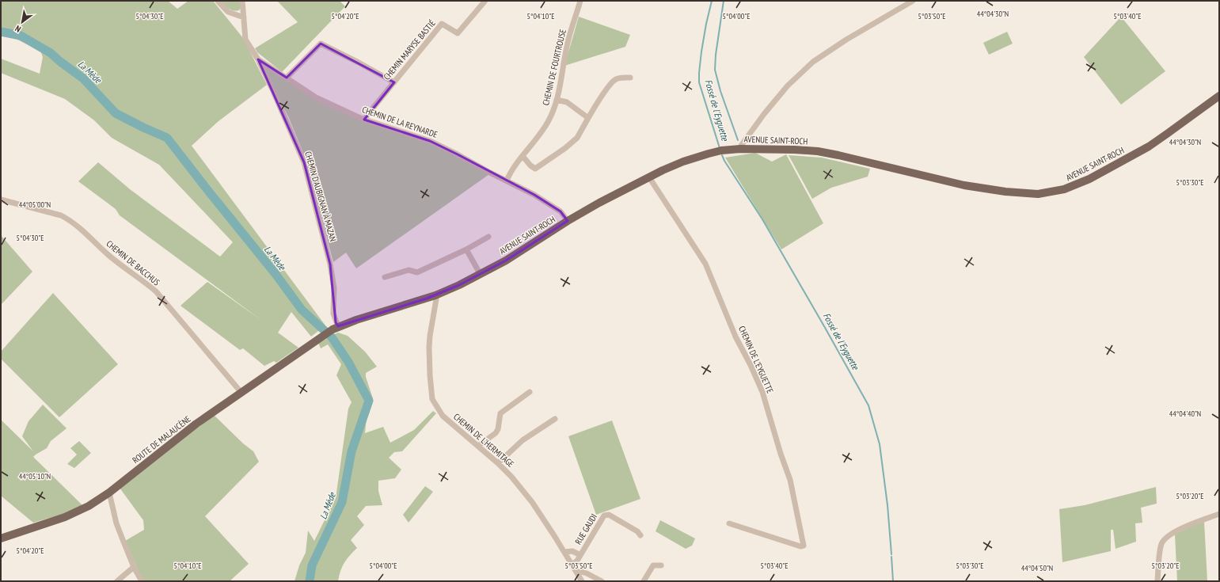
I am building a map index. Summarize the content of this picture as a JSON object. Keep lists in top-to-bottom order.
{
  "streets": {
    "main road": ["AVENUE SAINT-ROCH", "ROUTE DE MALAUCÈNE"],
    "street": [
      "CHEMIN MARYSE BASTIÉ",
      "CHEMIN DE FOURTROUSE",
      "CHEMIN DE LA REYNARDE",
      "CHEMIN D'AUBIGNAN À MAZAN",
      "CHEMIN DE BACCHUS",
      "CHEMIN DE L'EYGUETTE",
      "CHEMIN DE L'HERMITAGE",
      "RUE GAUDI"
    ]
  },
  "crossings": [
    ["CHEMIN MARYSE BASTIÉ", "CHEMIN DE LA REYNARDE"],
    ["CHEMIN DE FOURTROUSE", "CHEMIN DE LA REYNARDE"],
    ["CHEMIN DE LA REYNARDE", "AVENUE SAINT-ROCH"],
    ["CHEMIN DE LA REYNARDE", "CHEMIN D'AUBIGNAN À MAZAN"],
    ["AVENUE SAINT-ROCH", "CHEMIN D'AUBIGNAN À MAZAN"],
    ["AVENUE SAINT-ROCH", "CHEMIN DE L'EYGUETTE"],
    ["AVENUE SAINT-ROCH", "ROUTE DE MALAUCÈNE"],
    ["AVENUE SAINT-ROCH", "CHEMIN DE L'HERMITAGE"],
    ["CHEMIN DE BACCHUS", "ROUTE DE MALAUCÈNE"],
    ["CHEMIN DE L'HERMITAGE", "RUE GAUDI"]
  ],
  "water": ["La Mède", "Fossé de l'Eyguette"],
  "north": "bottom left",
  "coordinates": [
    "44°04'30\"N",
    "5°04'30\"E",
    "5°04'20\"E",
    "5°04'10\"E",
    "5°04'00\"E",
    "5°03'50\"E",
    "5°03'40\"E",
    "5°03'30\"E",
    "44°05'00\"N",
    "44°04'40\"N",
    "44°05'10\"N",
    "5°03'20\"E",
    "44°04'50\"N"
  ]
}
